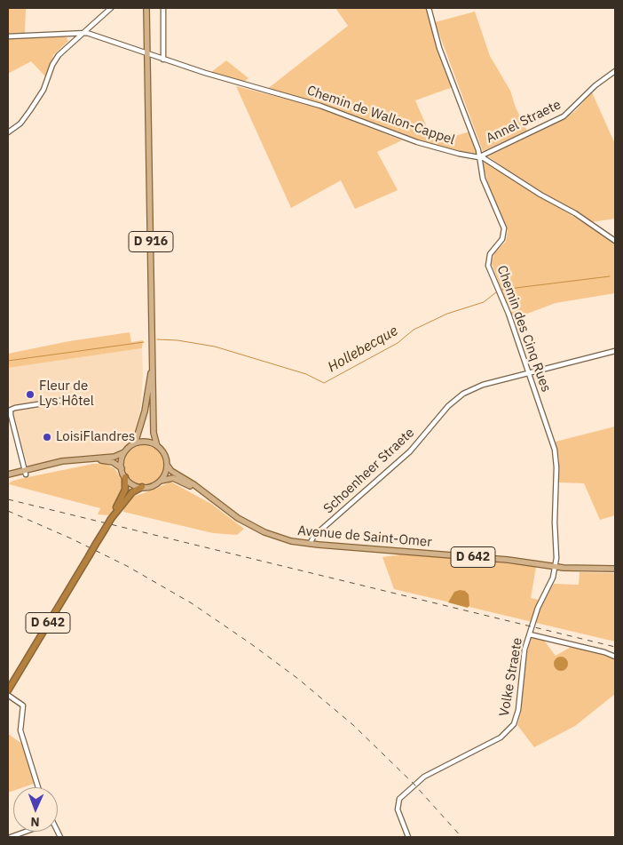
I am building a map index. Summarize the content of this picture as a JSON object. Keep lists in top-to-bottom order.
{
  "streets": {
    "highway": ["D 642"],
    "main road": ["D 916", "Avenue de Saint-Omer"],
    "street": [
      "Chemin de Wallon-Cappel",
      "Annel Straete",
      "Chemin des Cinq Rues",
      "Schoenheer Straete",
      "Volke Straete"
    ]
  },
  "crossings": [
    ["Chemin de Wallon-Cappel", "Annel Straete"],
    ["Chemin de Wallon-Cappel", "D 916"],
    ["Chemin de Wallon-Cappel", "Chemin des Cinq Rues"],
    ["Annel Straete", "Chemin des Cinq Rues"],
    ["D 916", "Avenue de Saint-Omer"],
    ["Chemin des Cinq Rues", "Schoenheer Straete"],
    ["Chemin des Cinq Rues", "Avenue de Saint-Omer"],
    ["Chemin des Cinq Rues", "Volke Straete"],
    ["Schoenheer Straete", "Avenue de Saint-Omer"],
    ["Avenue de Saint-Omer", "Volke Straete"]
  ],
  "water": ["Hollebecque"],
  "places": ["Fleur de Lys Hôtel", "LoisiFlandres"],
  "north": "bottom"
}
